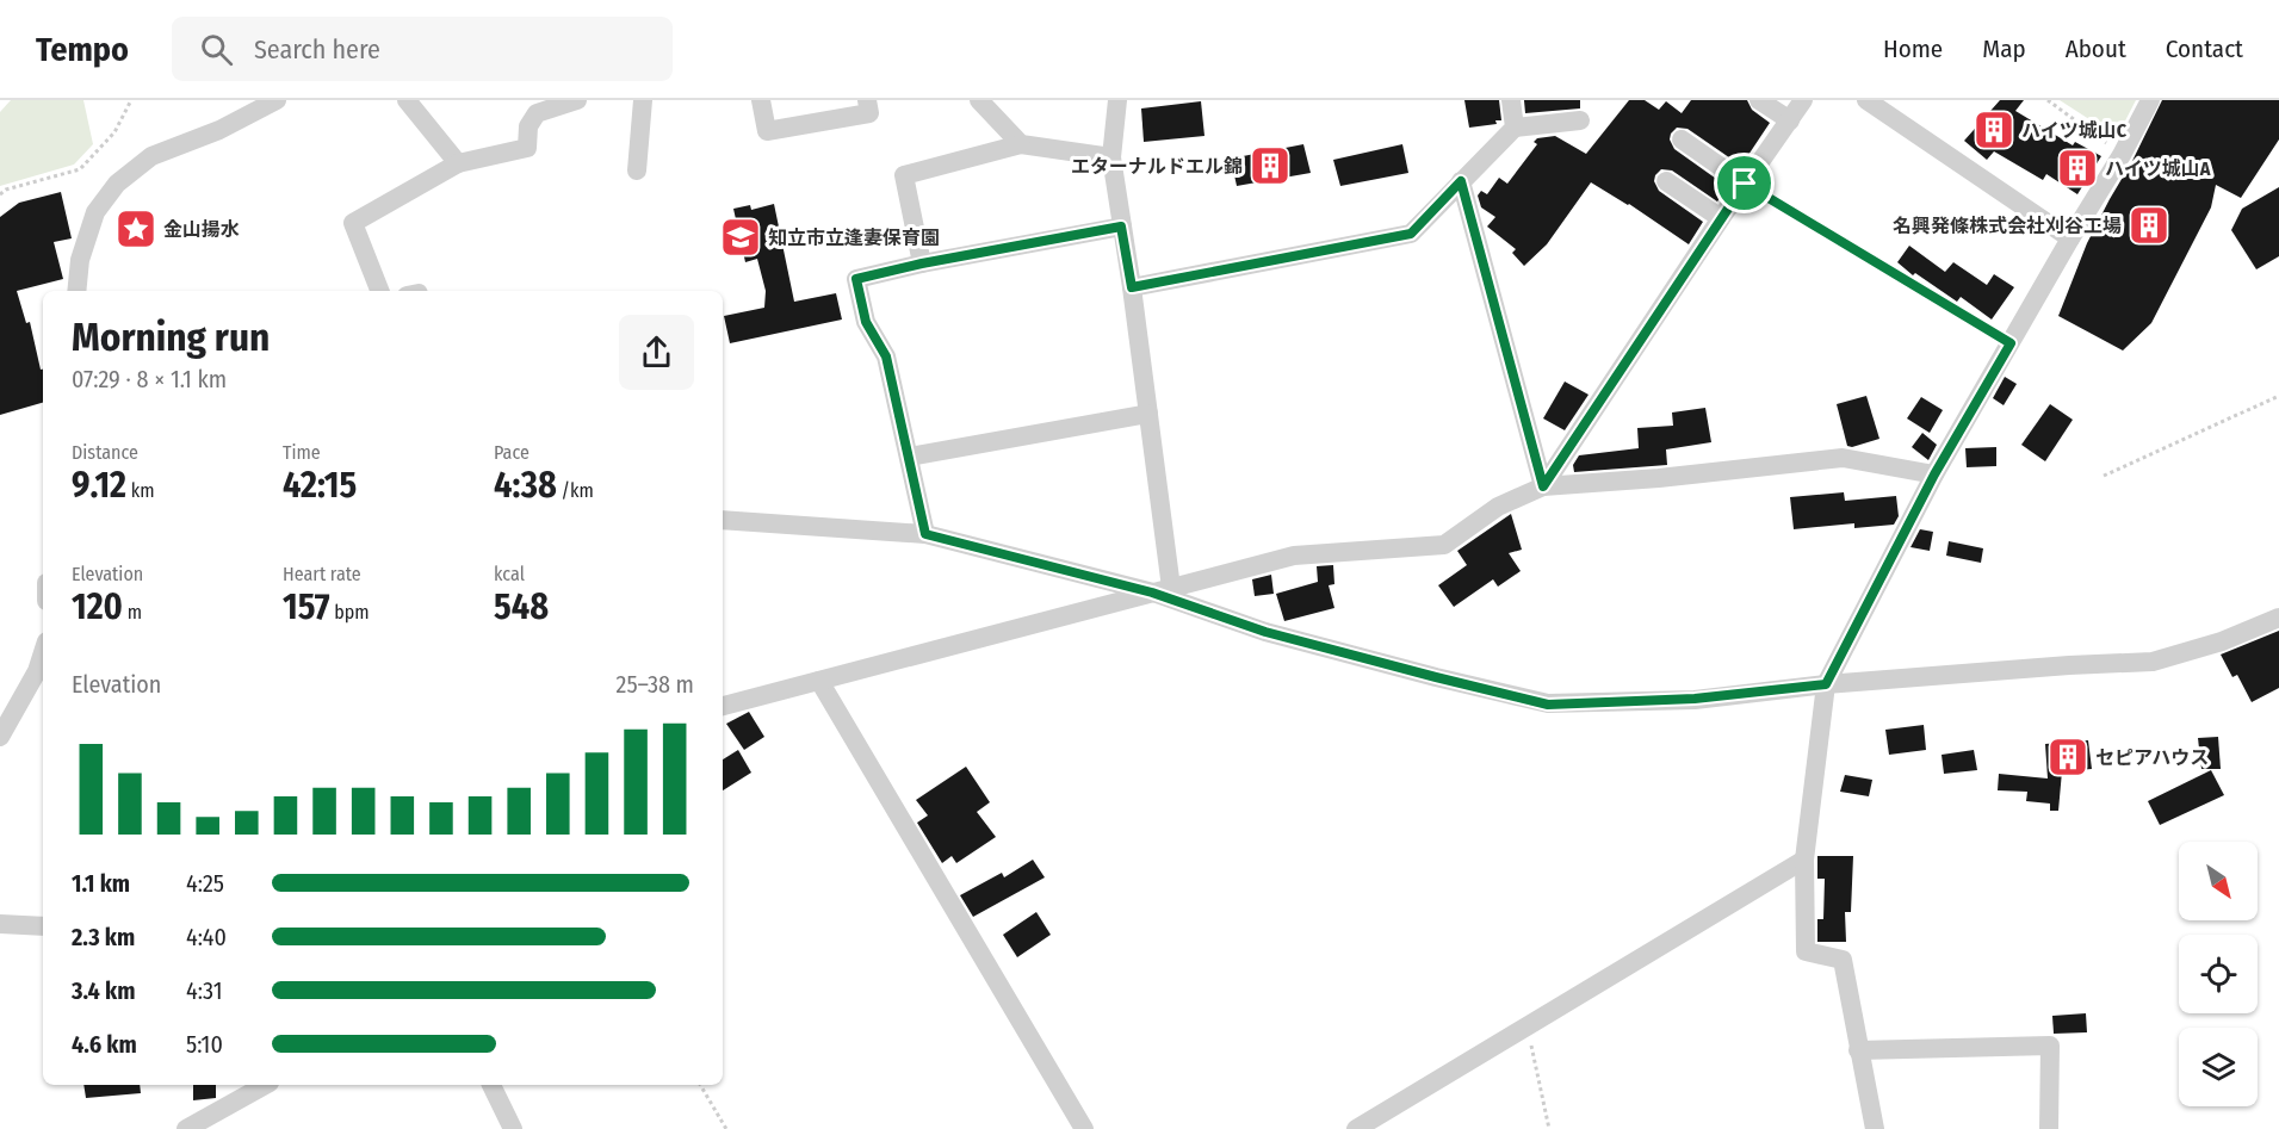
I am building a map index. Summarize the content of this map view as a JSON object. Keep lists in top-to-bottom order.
{
  "places": {
    "building": [
      "ハイツ城山C",
      "エターナルドエル錦",
      "ハイツ城山A",
      "名興発條株式会社刈谷工場",
      "セピアハウス"
    ],
    "place": ["金山揚水"],
    "school or university": ["知立市立逢妻保育園"]
  },
  "north": "bottom right",
  "page": {
    "header": "Tempo",
    "search": "Search here",
    "nav": [
      "Home",
      "Map",
      "About",
      "Contact"
    ],
    "heading": ["Morning run", "07:29 · 8 × 1.1 km"],
    "stats": [
      ["Distance", "9.12 km"],
      ["Time", "42:15"],
      ["Pace", "4:38 /km"],
      ["Elevation", "120 m"],
      ["Heart rate", "157 bpm"],
      ["kcal", "548"]
    ],
    "chart": ["Elevation", "25–38 m"],
    "list": [
      {
        "name": "1.1 km",
        "note": "4:25"
      },
      {
        "name": "2.3 km",
        "note": "4:40"
      },
      {
        "name": "3.4 km",
        "note": "4:31"
      },
      {
        "name": "4.6 km",
        "note": "5:10"
      }
    ]
  }
}
